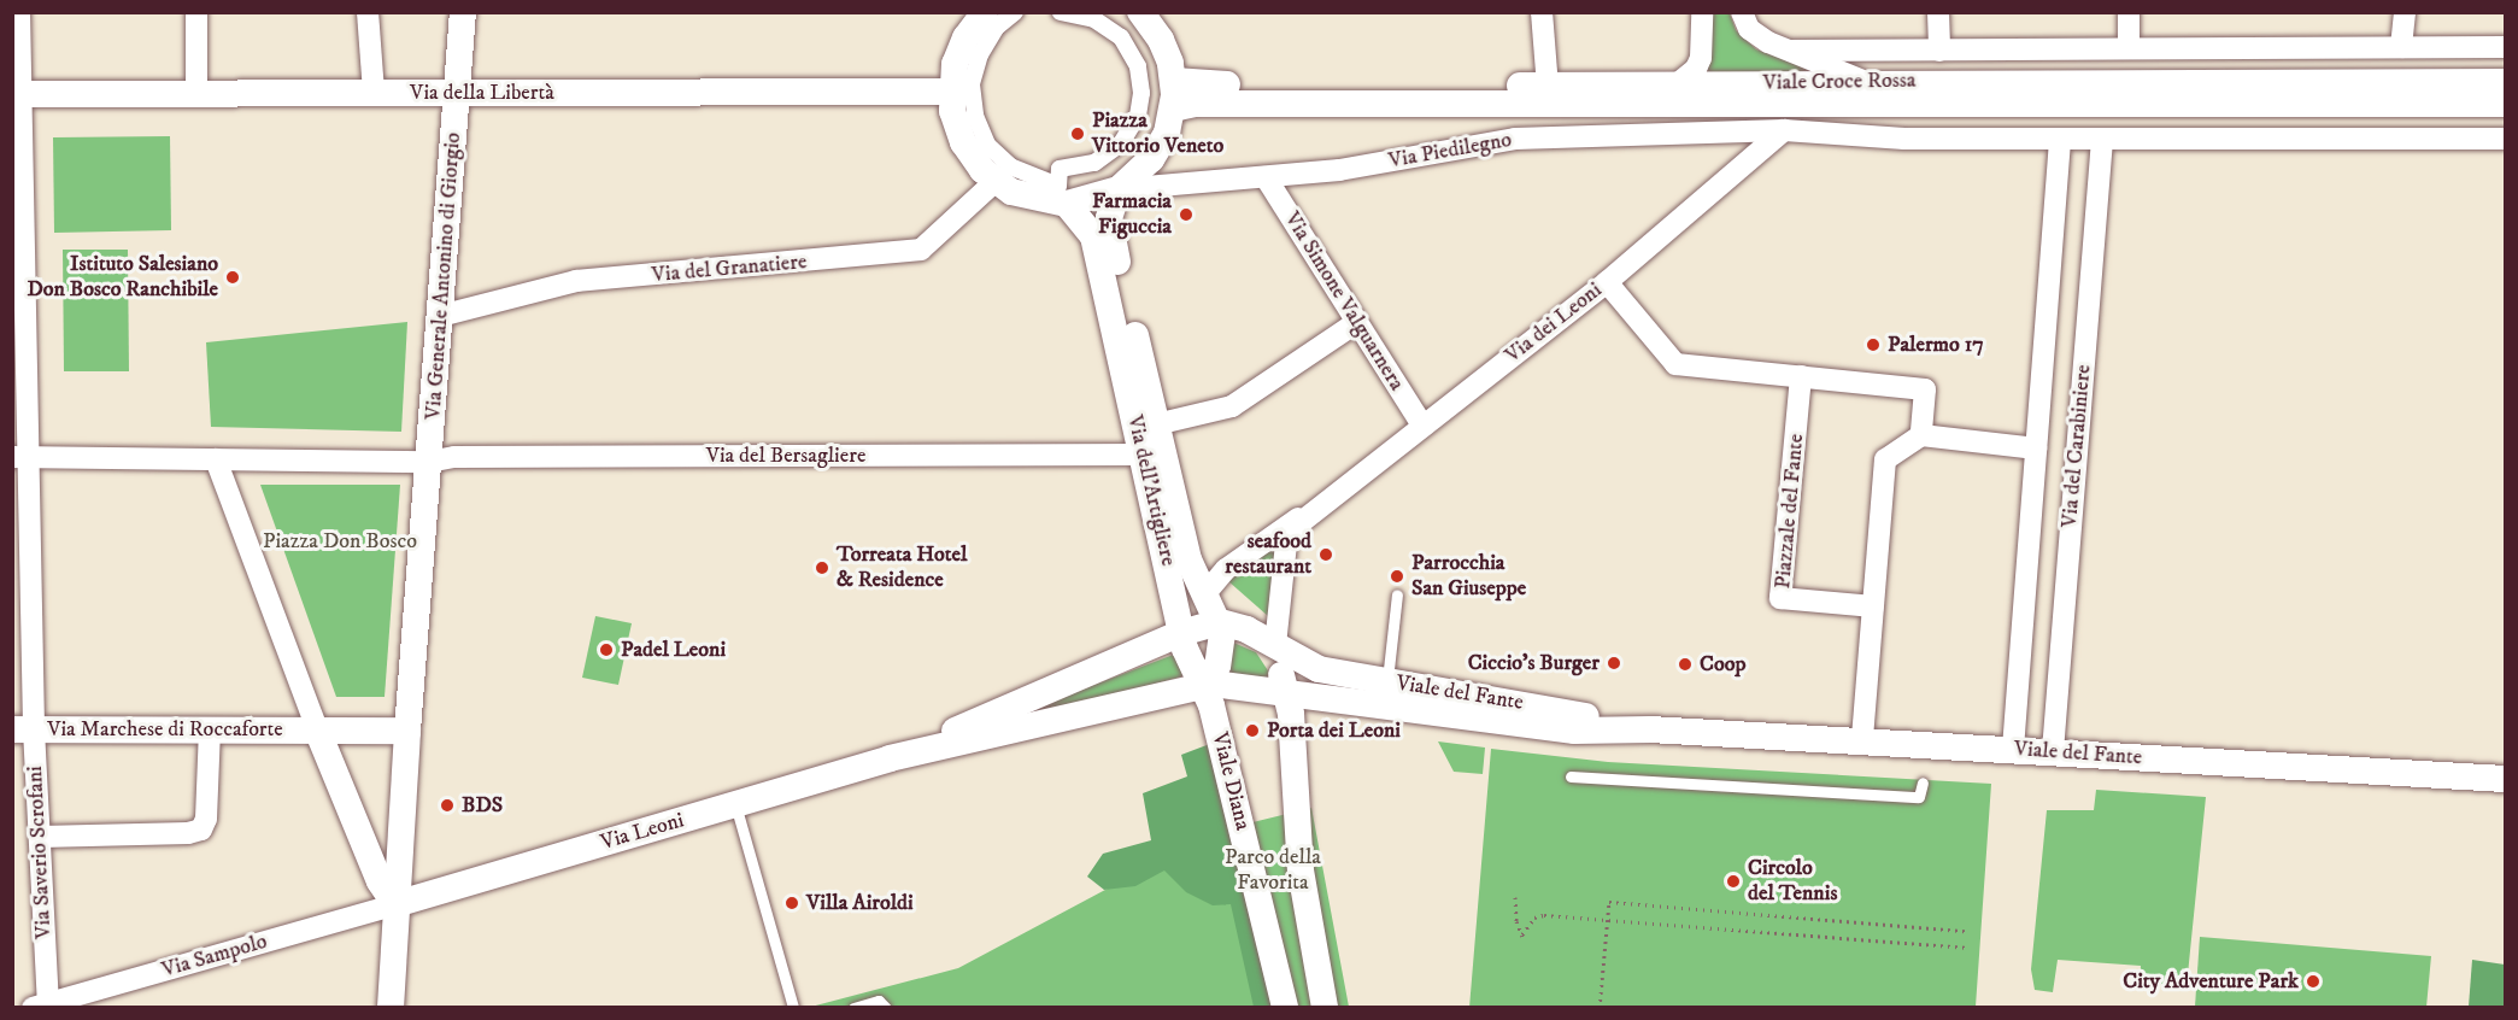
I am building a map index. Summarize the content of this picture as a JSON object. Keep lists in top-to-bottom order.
{
  "streets": {
    "street": [
      "Viale Croce Rossa",
      "Via della Libertà",
      "Via Piedilegno",
      "Via del Granatiere",
      "Via Generale Antonino di Giorgio",
      "Via Simone Valguarnera",
      "Via dei Leoni",
      "Via del Carabiniere",
      "Via del Bersagliere",
      "Via dell'Artigliere",
      "Piazzale del Fante",
      "Viale del Fante",
      "Via Marchese di Roccaforte",
      "Viale Diana",
      "Via Leoni",
      "Via Saverio Scrofani",
      "Via Sampolo"
    ]
  },
  "crossings": [
    ["Viale Croce Rossa", "Via Piedilegno"],
    ["Viale Croce Rossa", "Via dei Leoni"],
    ["Viale Croce Rossa", "Via del Carabiniere"],
    ["Via della Libertà", "Via Generale Antonino di Giorgio"],
    ["Via della Libertà", "Via Saverio Scrofani"],
    ["Via Piedilegno", "Via Simone Valguarnera"],
    ["Via Piedilegno", "Via dei Leoni"],
    ["Via Piedilegno", "Via dell'Artigliere"],
    ["Via del Granatiere", "Via Generale Antonino di Giorgio"],
    ["Via Generale Antonino di Giorgio", "Via del Bersagliere"],
    ["Via Simone Valguarnera", "Via dei Leoni"],
    ["Via del Carabiniere", "Viale del Fante"],
    ["Via del Bersagliere", "Via dell'Artigliere"],
    ["Via dell'Artigliere", "Viale Diana"],
    ["Via dell'Artigliere", "Via Leoni"],
    ["Viale del Fante", "Via Leoni"],
    ["Via Marchese di Roccaforte", "Via Saverio Scrofani"],
    ["Viale Diana", "Via Leoni"],
    ["Via Leoni", "Via Sampolo"],
    ["Via Saverio Scrofani", "Via Sampolo"]
  ],
  "parks": ["Piazza Don Bosco", "Parco della Favorita"],
  "places": [
    "Piazza Vittorio Veneto",
    "Farmacia Figuccia",
    "Istituto Salesiano Don Bosco Ranchibile",
    "Palermo 17",
    "seafood restaurant",
    "Torreata Hotel & Residence",
    "Parrocchia San Giuseppe",
    "Padel Leoni",
    "Ciccio's Burger",
    "Coop",
    "Porta dei Leoni",
    "BDS",
    "Circolo del Tennis",
    "Villa Airoldi",
    "City Adventure Park"
  ]
}
